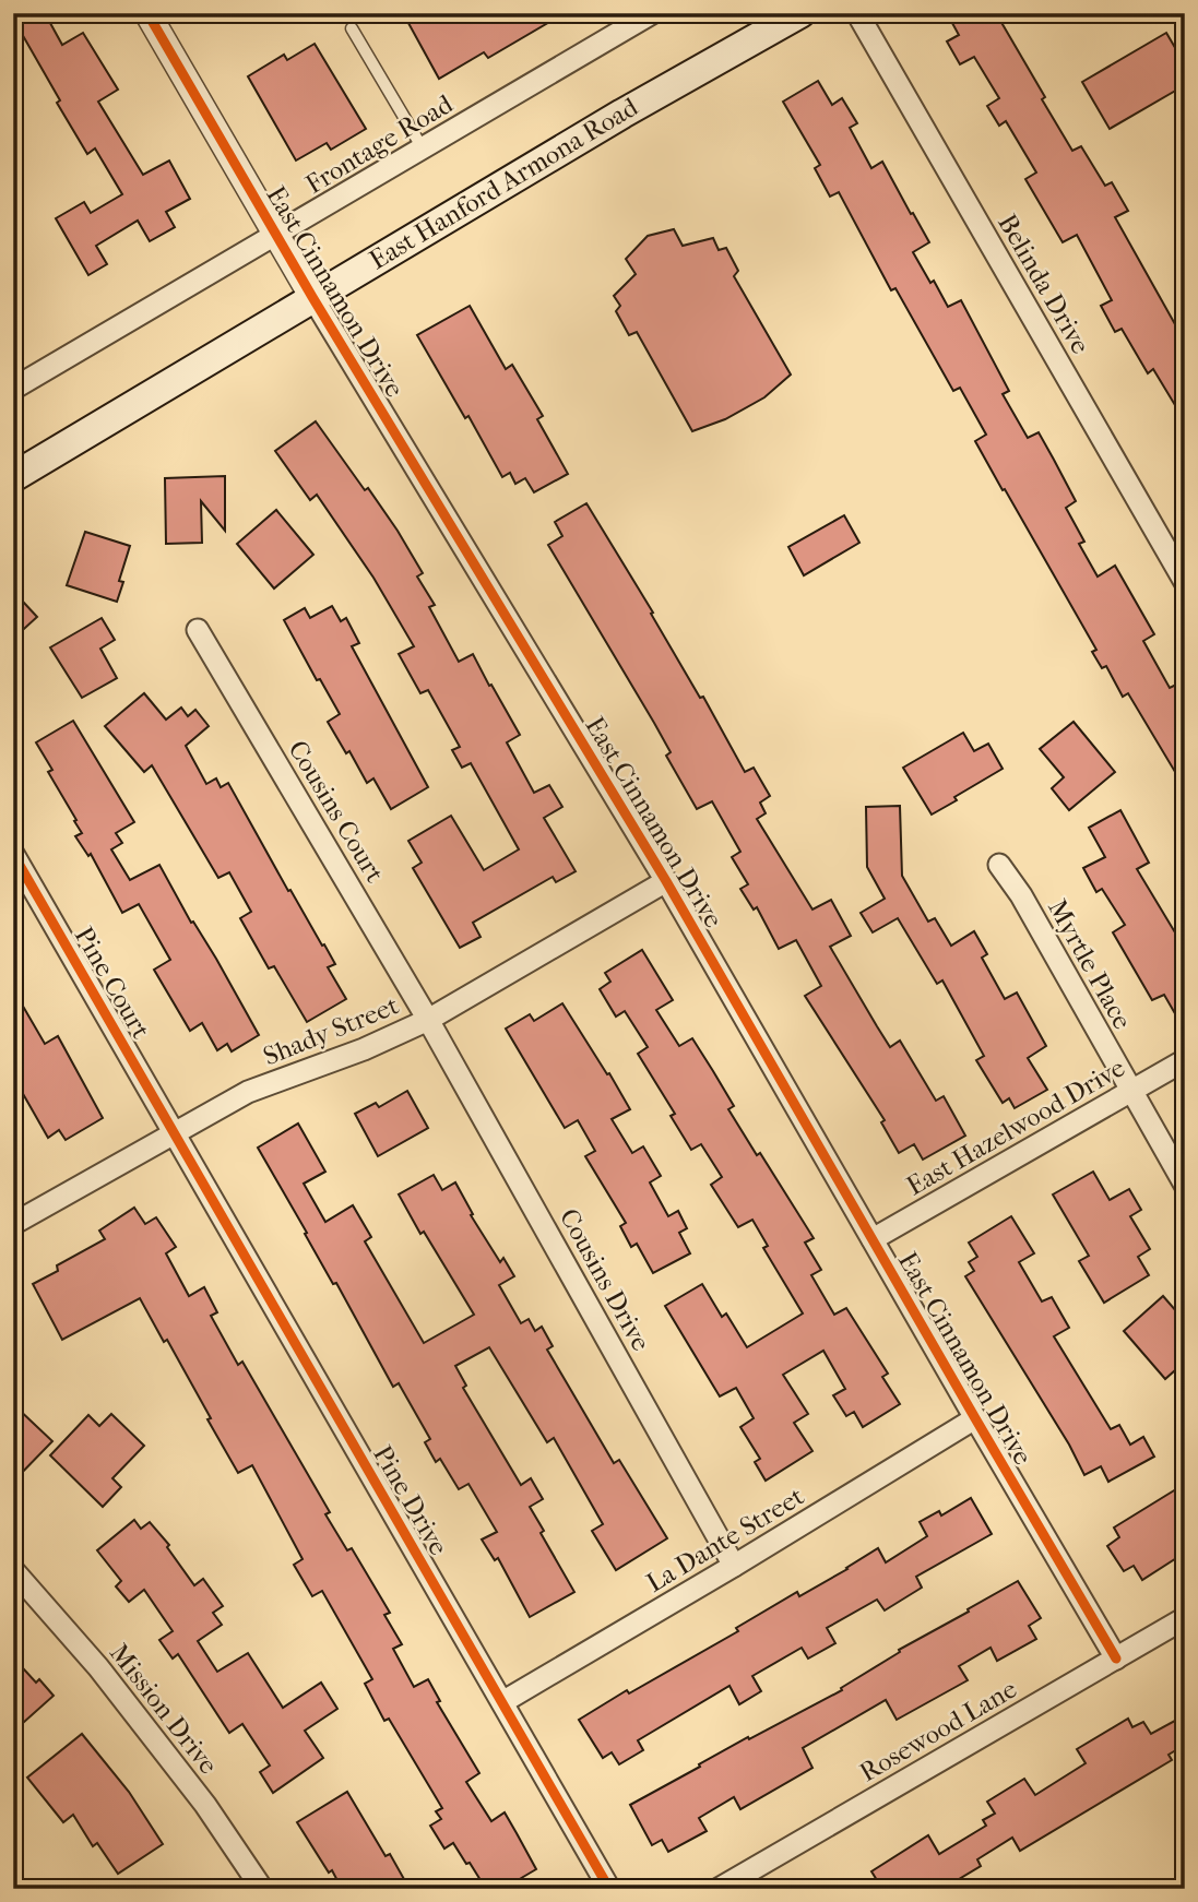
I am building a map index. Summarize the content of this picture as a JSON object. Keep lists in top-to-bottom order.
{
  "streets": {
    "main road": ["East Hanford Armona Road"],
    "street": [
      "Frontage Road",
      "Belinda Drive",
      "East Cinnamon Drive",
      "Cousins Court",
      "Myrtle Place",
      "Pine Court",
      "Shady Street",
      "East Hazelwood Drive",
      "Cousins Drive",
      "Pine Drive",
      "La Dante Street",
      "Mission Drive",
      "Rosewood Lane"
    ]
  },
  "crossings": [
    ["Frontage Road", "East Cinnamon Drive"],
    ["East Hanford Armona Road", "East Cinnamon Drive"],
    ["East Cinnamon Drive", "Shady Street"],
    ["East Cinnamon Drive", "East Hazelwood Drive"],
    ["East Cinnamon Drive", "La Dante Street"],
    ["East Cinnamon Drive", "Rosewood Lane"],
    ["Cousins Court", "Shady Street"],
    ["Cousins Court", "Cousins Drive"],
    ["Myrtle Place", "East Hazelwood Drive"],
    ["Pine Court", "Shady Street"],
    ["Pine Court", "Pine Drive"],
    ["Shady Street", "Cousins Drive"],
    ["Shady Street", "Pine Drive"],
    ["Cousins Drive", "La Dante Street"],
    ["Pine Drive", "La Dante Street"]
  ]
}
